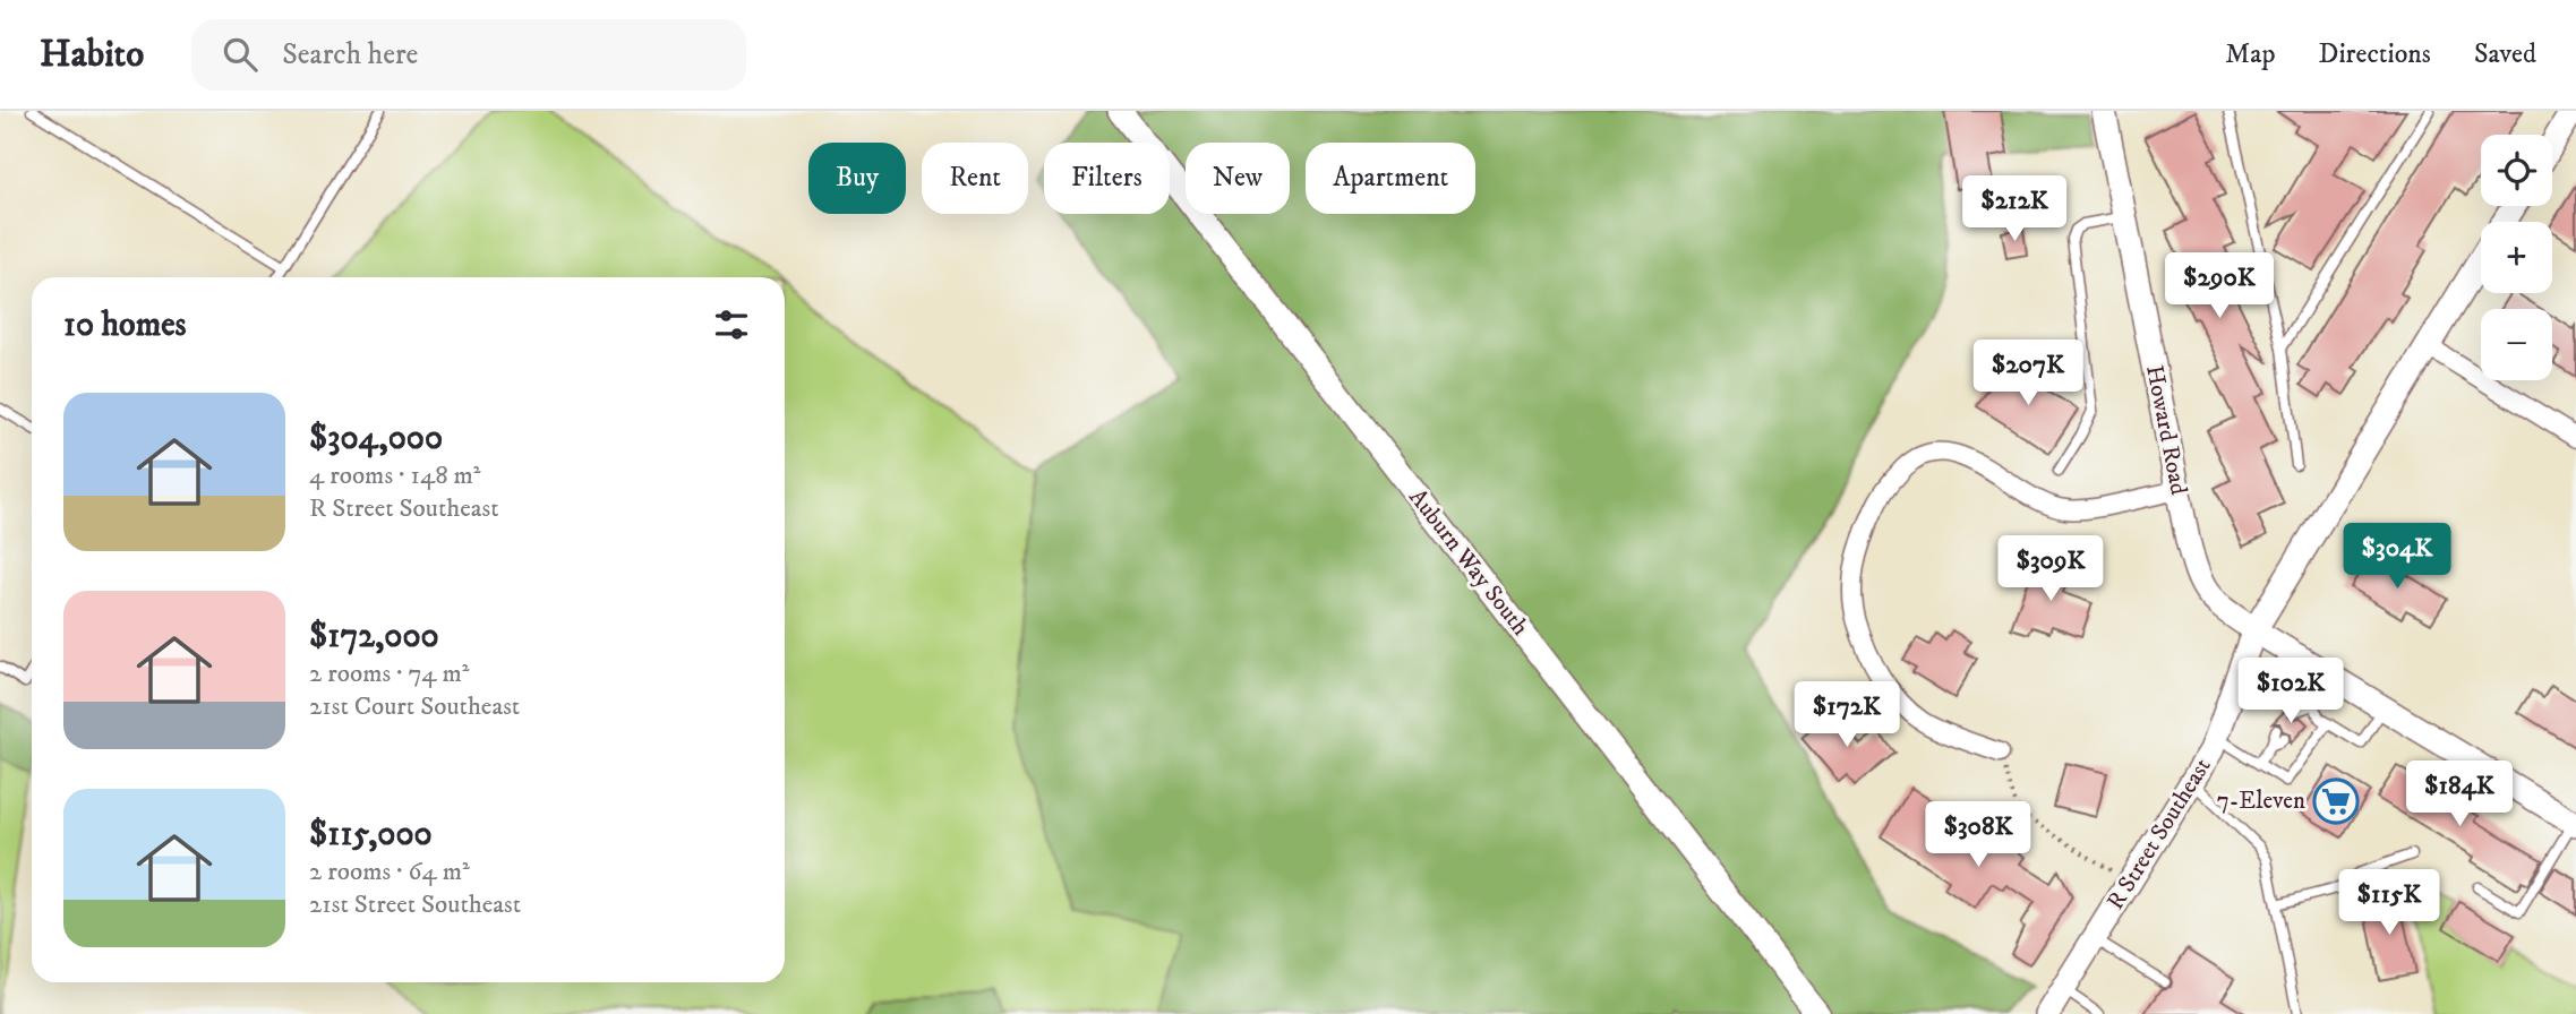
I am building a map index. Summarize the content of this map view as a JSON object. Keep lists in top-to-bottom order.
{
  "streets": {
    "street": ["Howard Road", "Auburn Way South", "R Street Southeast"]
  },
  "crossings": [
    ["Howard Road", "R Street Southeast"]
  ],
  "places": {
    "supermarket": ["7-Eleven"]
  },
  "page": {
    "header": "Habito",
    "search": "Search here",
    "nav": ["Map", "Directions", "Saved"],
    "map_buttons": ["+", "−"],
    "chip": [
      "Buy",
      "Rent",
      "Filters",
      "New",
      "Apartment"
    ],
    "price": [
      "$212K",
      "$290K",
      "$207K",
      "$304K",
      "$309K",
      "$102K",
      "$172K",
      "$184K",
      "$308K",
      "$115K"
    ],
    "heading": "10 homes",
    "list": [
      {
        "name": "$304,000",
        "note": "4 rooms · 148 m² · R Street Southeast"
      },
      {
        "name": "$172,000",
        "note": "2 rooms · 74 m² · 21st Court Southeast"
      },
      {
        "name": "$115,000",
        "note": "2 rooms · 64 m² · 21st Street Southeast"
      }
    ]
  }
}
